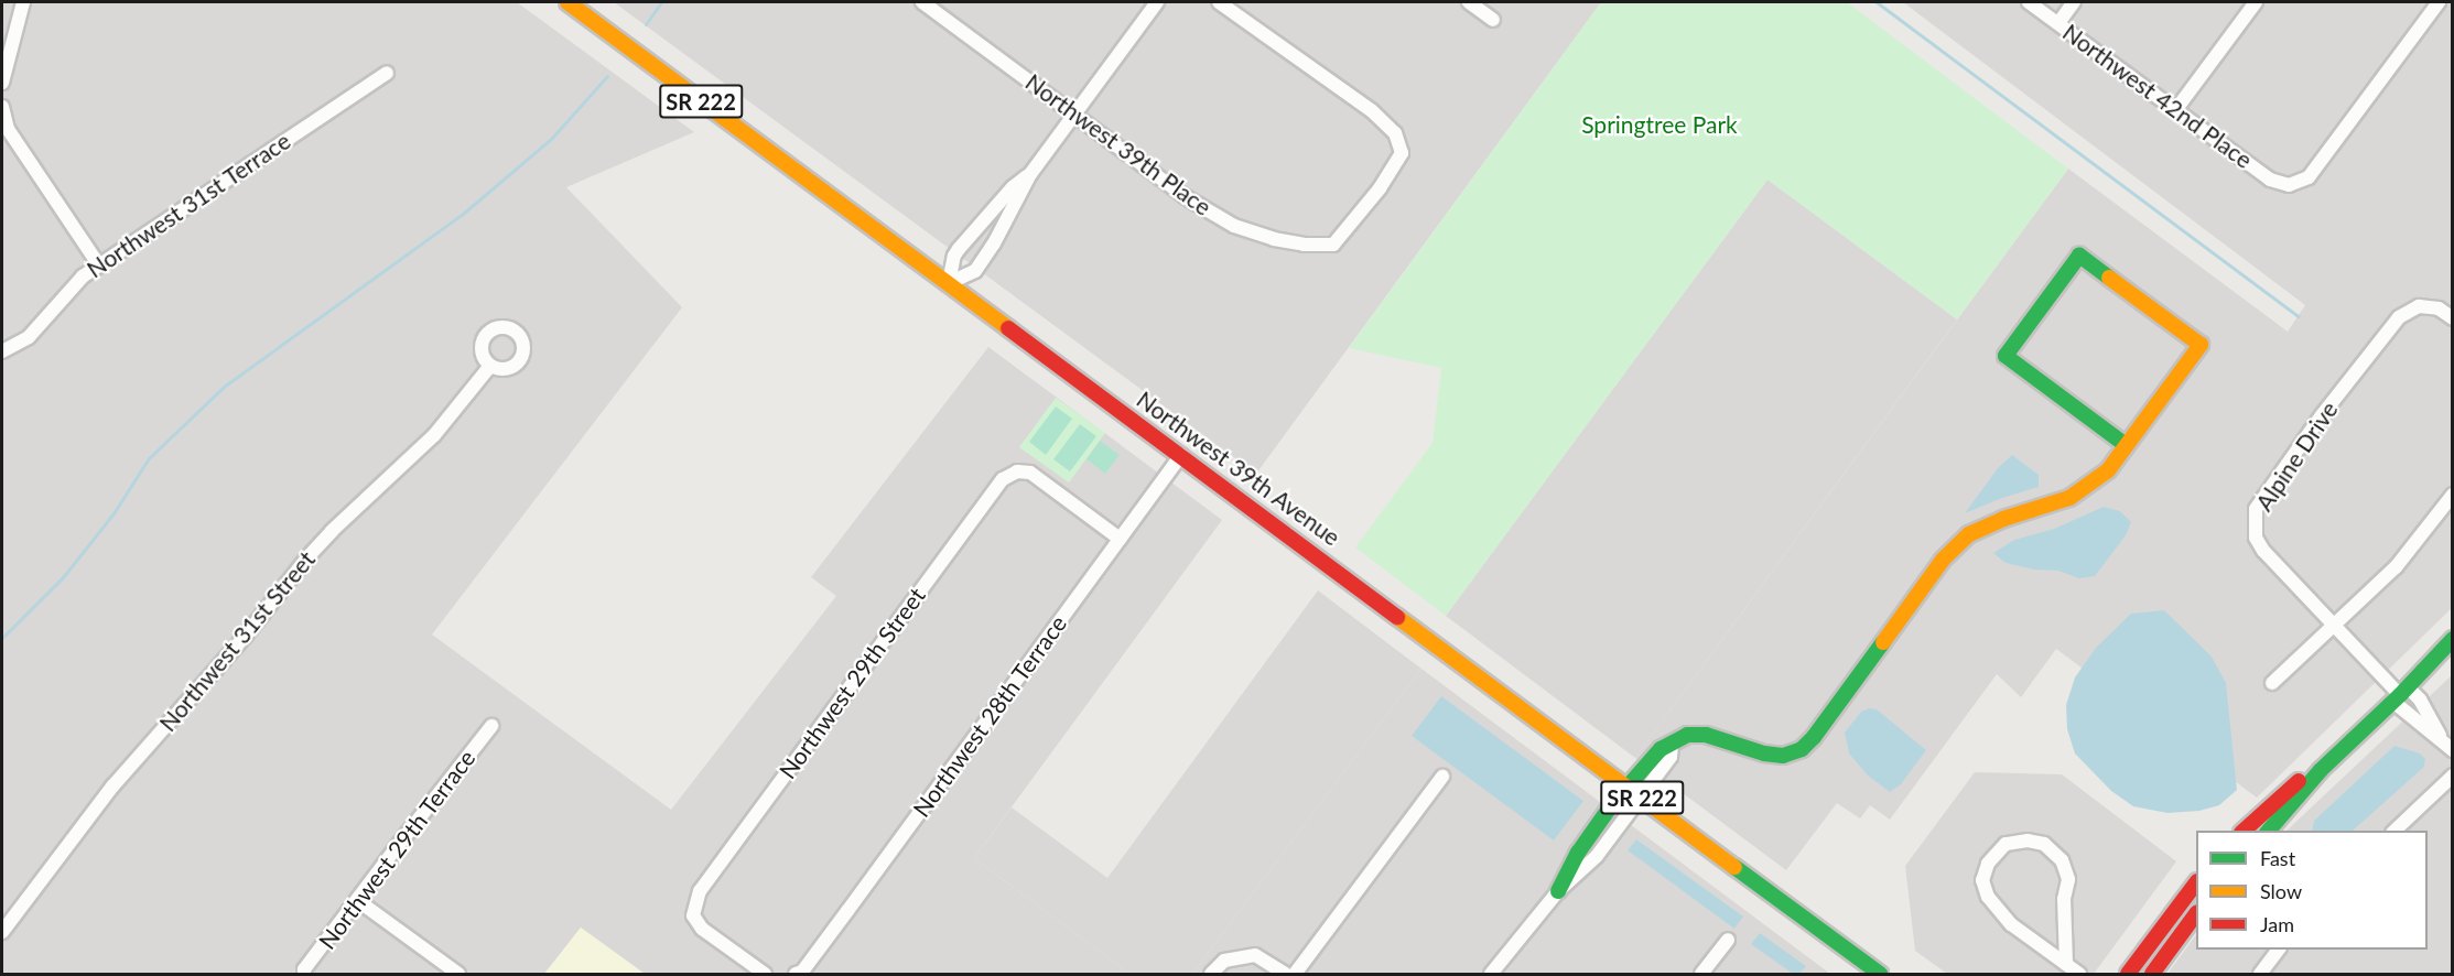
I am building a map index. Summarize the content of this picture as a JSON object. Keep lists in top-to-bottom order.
{
  "streets": {
    "street": [
      "Northwest 42nd Place",
      "SR 222",
      "Northwest 39th Place",
      "Northwest 31st Terrace",
      "Alpine Drive",
      "Northwest 39th Avenue",
      "Northwest 31st Street",
      "Northwest 29th Street",
      "Northwest 28th Terrace",
      "Northwest 29th Terrace"
    ]
  },
  "crossings": [
    ["Northwest 39th Avenue", "Northwest 28th Terrace"],
    ["Northwest 29th Street", "Northwest 28th Terrace"]
  ],
  "parks": ["Springtree Park"],
  "legend": ["Fast", "Slow", "Jam"]
}
